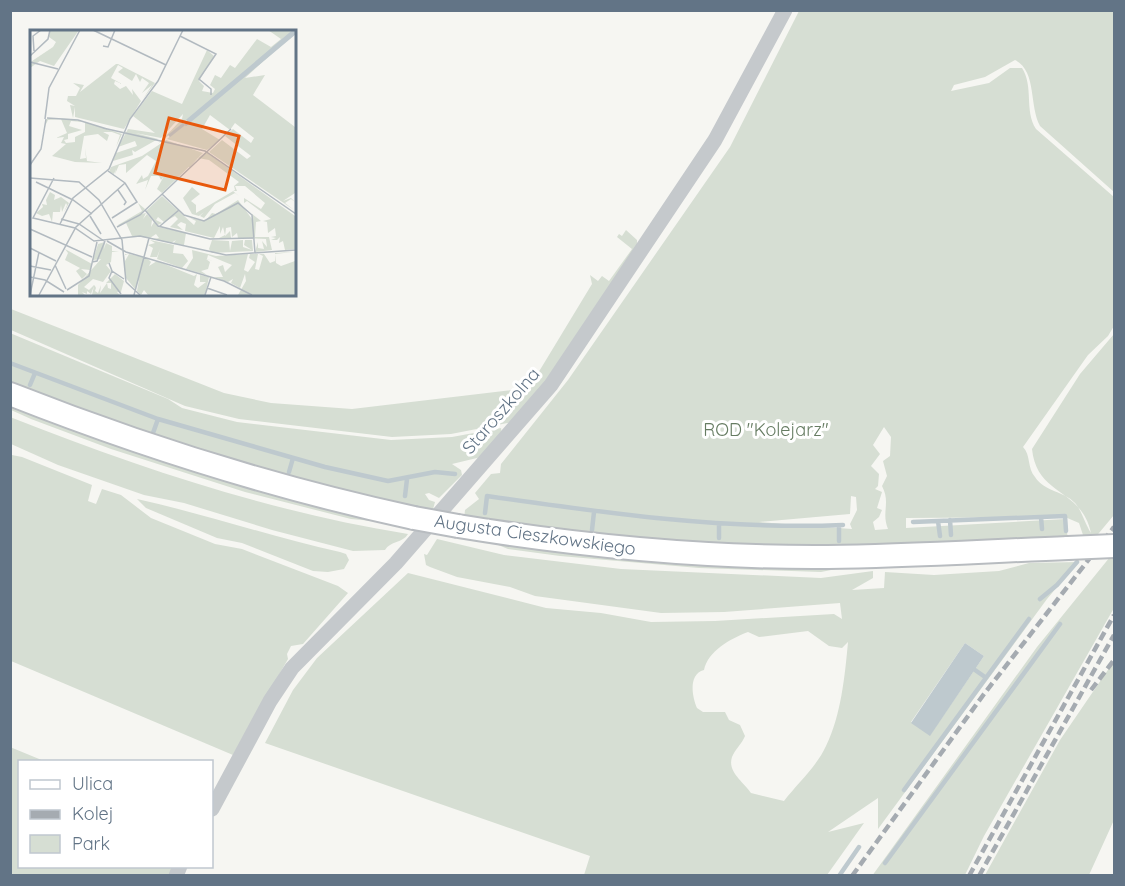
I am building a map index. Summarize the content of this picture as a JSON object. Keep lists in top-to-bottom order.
{
  "streets": {
    "main road": ["Augusta Cieszkowskiego"],
    "street": ["Staroszkolna"]
  },
  "parks": ["ROD \"Kolejarz\""],
  "legend": ["Ulica", "Kolej", "Park"]
}
